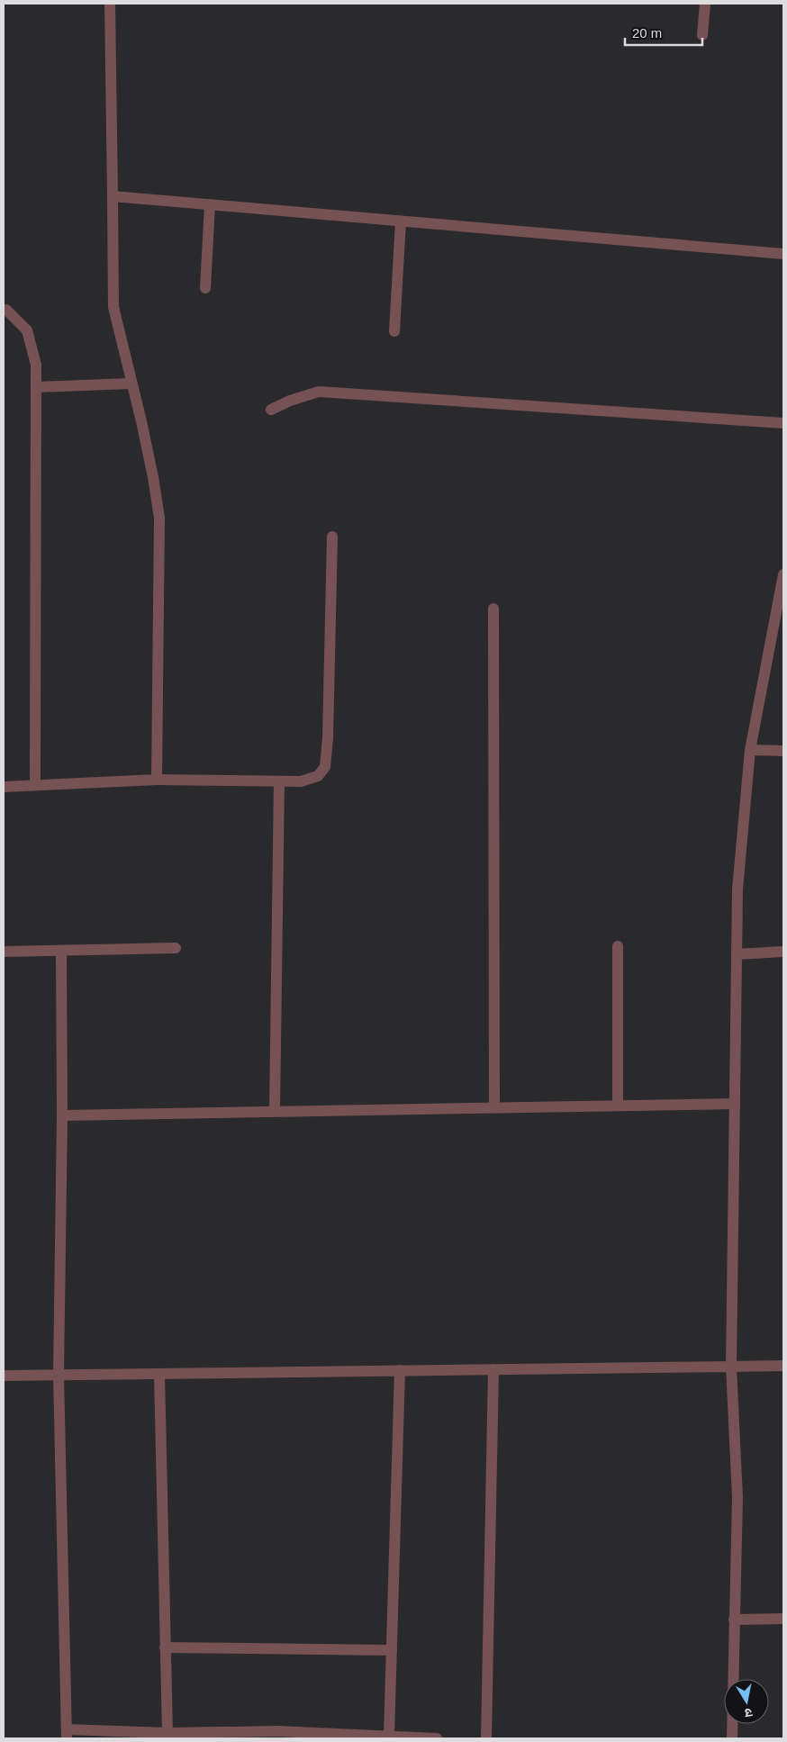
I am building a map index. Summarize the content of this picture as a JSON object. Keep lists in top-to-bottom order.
{
  "scale_bar": "20 m",
  "north": "bottom"
}
